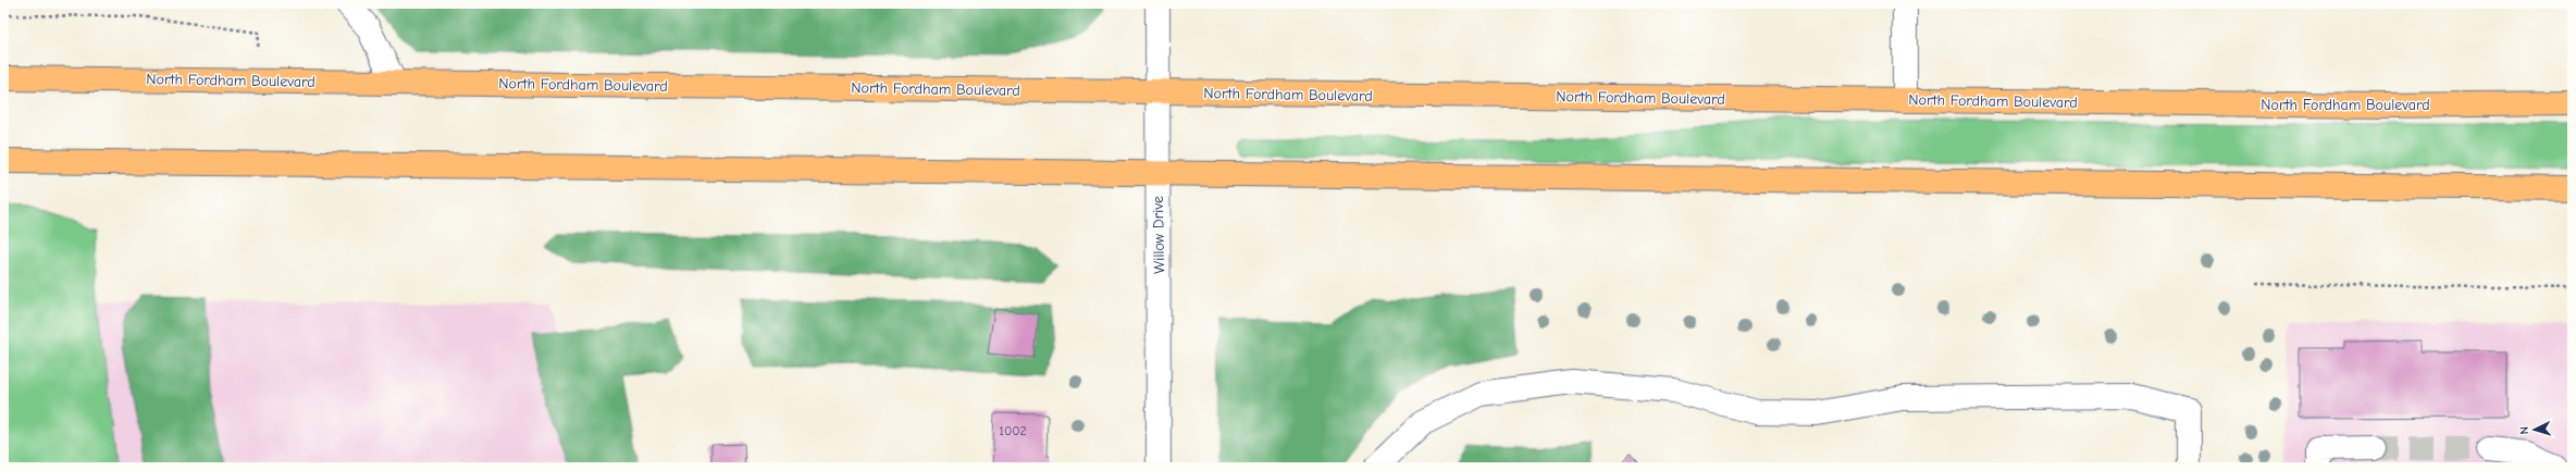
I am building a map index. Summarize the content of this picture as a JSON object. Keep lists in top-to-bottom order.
{
  "streets": {
    "highway": ["North Fordham Boulevard"],
    "street": ["Willow Drive"]
  },
  "crossings": [
    ["North Fordham Boulevard", "Willow Drive"]
  ],
  "house_numbers": ["1002"],
  "north": "left"
}
